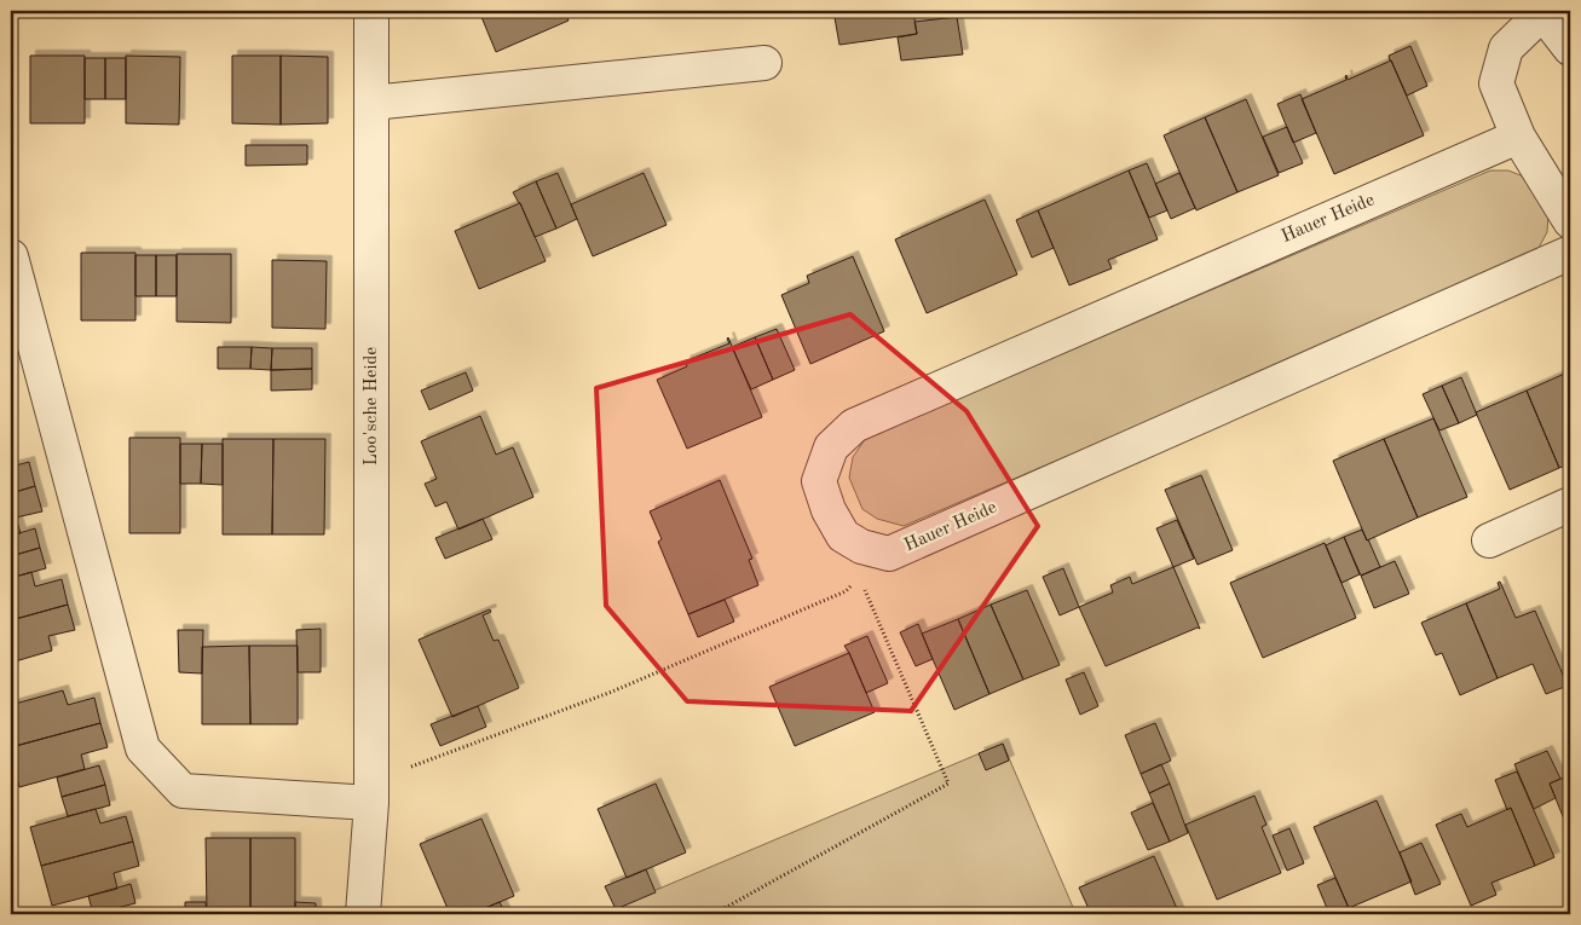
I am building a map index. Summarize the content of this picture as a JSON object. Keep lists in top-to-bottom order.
{
  "streets": {
    "street": ["Hauer Heide", "Loo'sche Heide"]
  }
}
